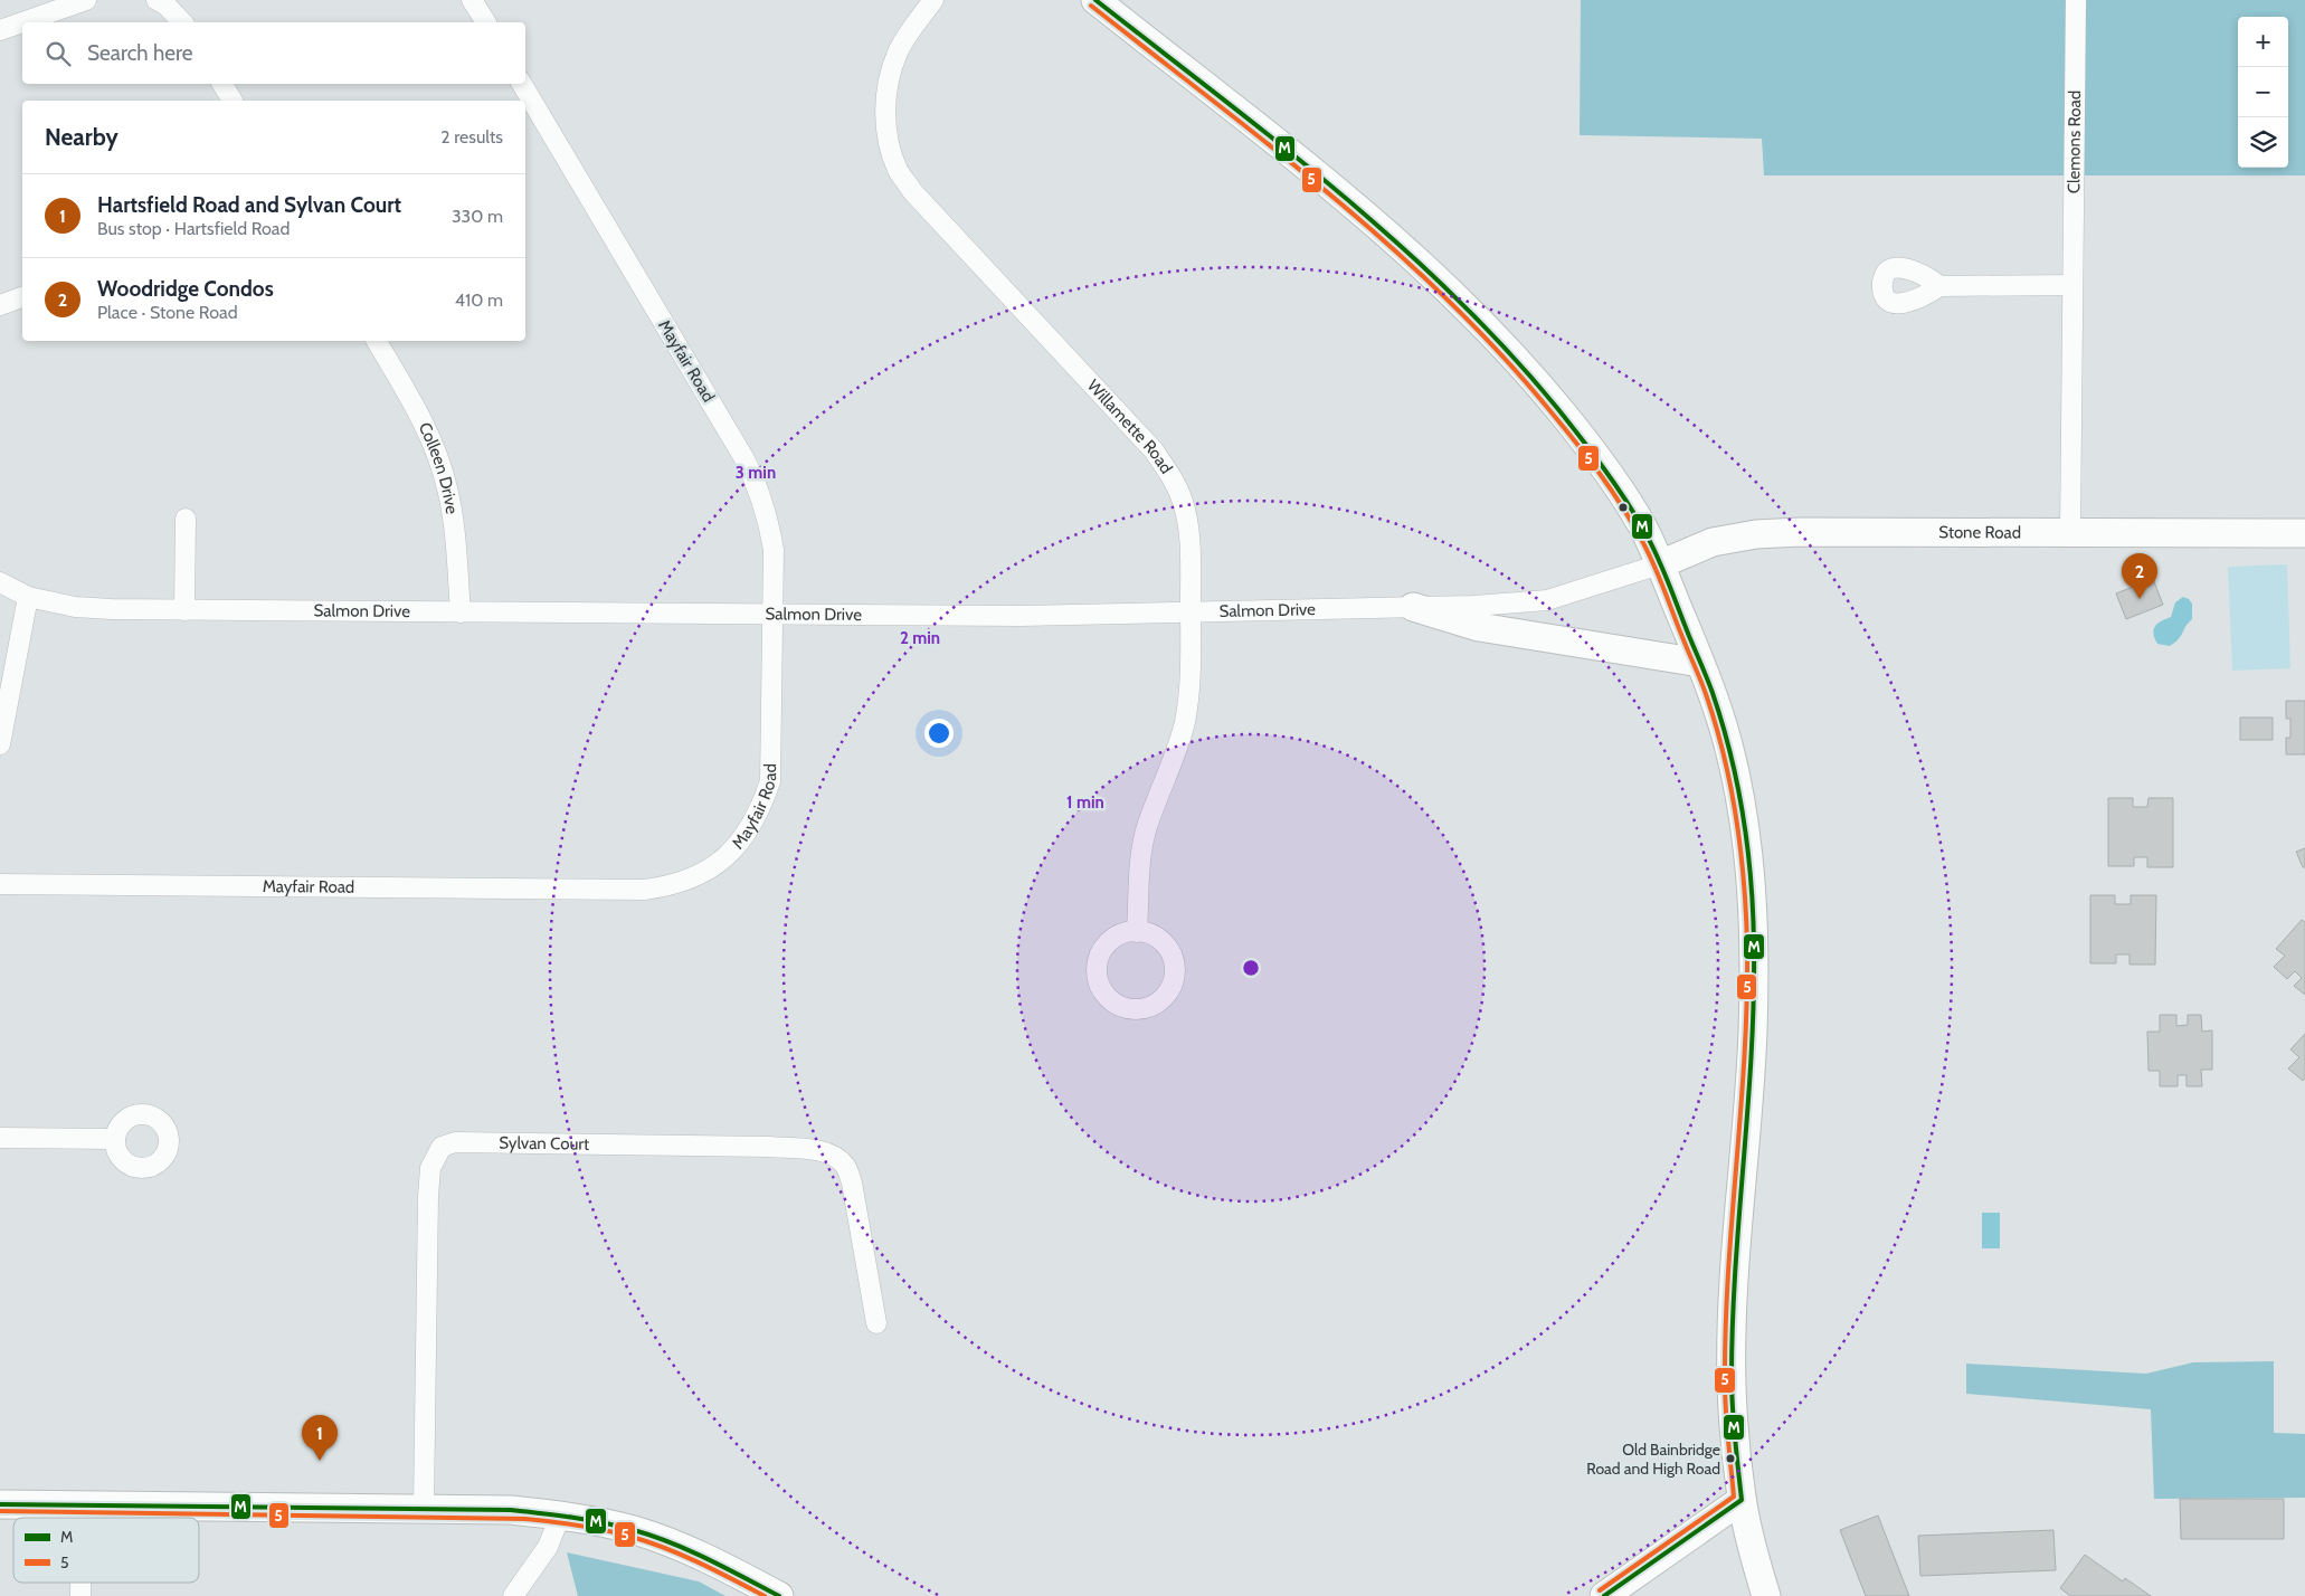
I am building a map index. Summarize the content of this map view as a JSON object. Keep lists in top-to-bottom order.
{
  "streets": {
    "main road": ["Stone Road"],
    "street": [
      "Clemons Road",
      "Mayfair Road",
      "Willamette Road",
      "Colleen Drive",
      "Salmon Drive",
      "Sylvan Court"
    ]
  },
  "crossings": [
    ["Clemons Road", "Stone Road"],
    ["Mayfair Road", "Salmon Drive"],
    ["Willamette Road", "Salmon Drive"],
    ["Colleen Drive", "Salmon Drive"],
    ["Stone Road", "Salmon Drive"]
  ],
  "places": ["Old Bainbridge Road and High Road"],
  "lines": ["transit line M", "transit line 5"],
  "legend": ["M", "5"],
  "page": {
    "map_buttons": ["+", "−"],
    "search": "Search here",
    "heading": ["Nearby", "2 results"],
    "list": [
      {
        "mark": "1",
        "name": "Hartsfield Road and Sylvan Court",
        "note": "Bus stop · Hartsfield Road",
        "value": "330 m"
      },
      {
        "mark": "2",
        "name": "Woodridge Condos",
        "note": "Place · Stone Road",
        "value": "410 m"
      }
    ],
    "pins": ["2", "1"]
  },
  "rings": ["3 min", "2 min", "1 min"]
}
